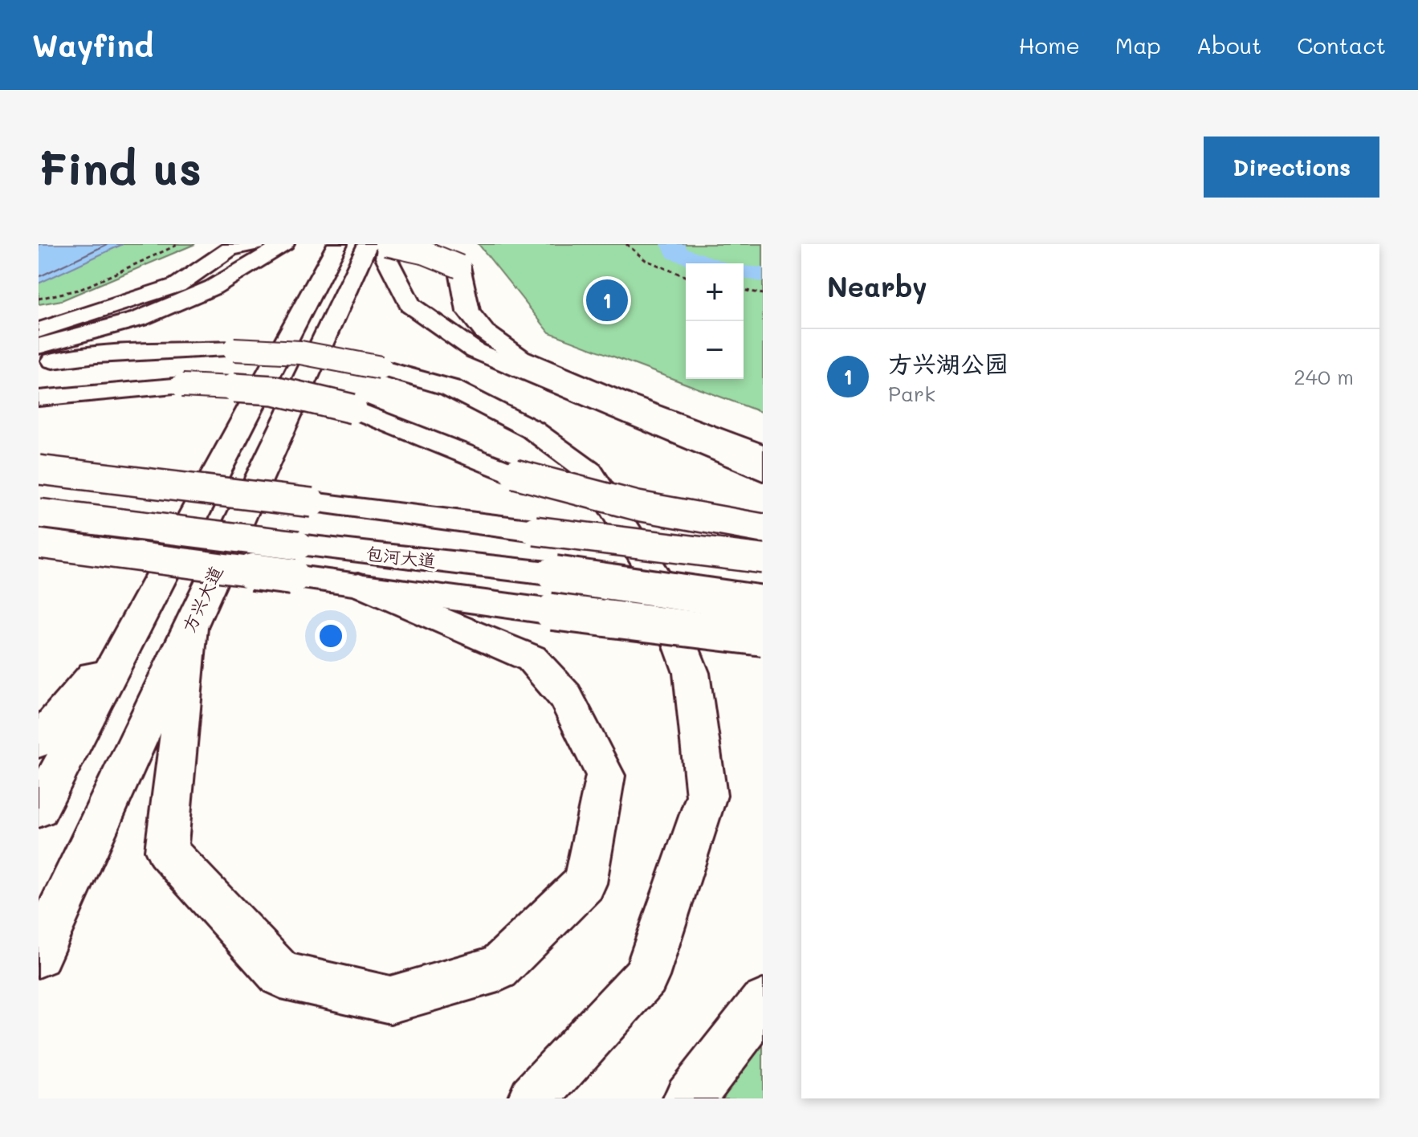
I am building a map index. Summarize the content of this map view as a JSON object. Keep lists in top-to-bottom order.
{
  "streets": {
    "main road": ["包河大道", "方兴大道"]
  },
  "page": {
    "header": "Wayfind",
    "nav": [
      "Home",
      "Map",
      "About",
      "Contact"
    ],
    "buttons": "Directions",
    "title": "Find us",
    "heading": "Nearby",
    "map_buttons": ["+", "−"],
    "pins": "1",
    "list": [
      {
        "mark": "1",
        "name": "方兴湖公园",
        "note": "Park",
        "value": "240 m"
      }
    ]
  }
}
